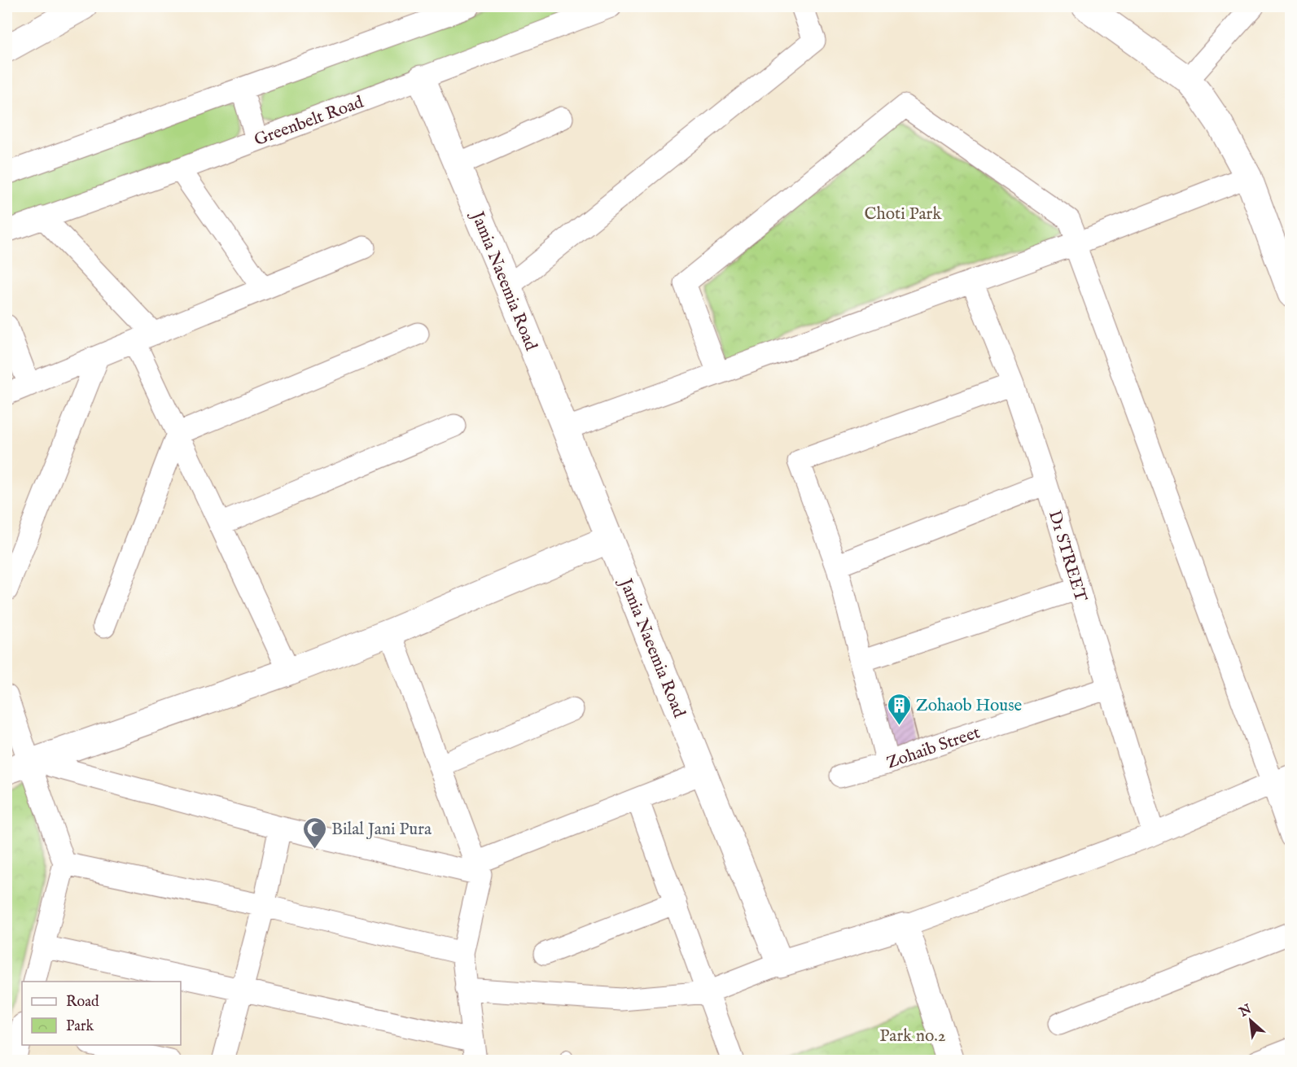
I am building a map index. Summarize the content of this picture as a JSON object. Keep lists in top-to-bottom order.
{
  "streets": {
    "street": [
      "Greenbelt Road",
      "Jamia Naeemia Road",
      "D1 STREET",
      "Zohaib Street"
    ]
  },
  "crossings": [
    ["Greenbelt Road", "Jamia Naeemia Road"],
    ["D1 STREET", "Zohaib Street"]
  ],
  "parks": ["Choti Park", "Park no.2"],
  "places": {
    "building": ["Zohaob House"],
    "mosque": ["Bilal Jani Pura"]
  },
  "legend": ["Road", "Park"],
  "north": "top left"
}
